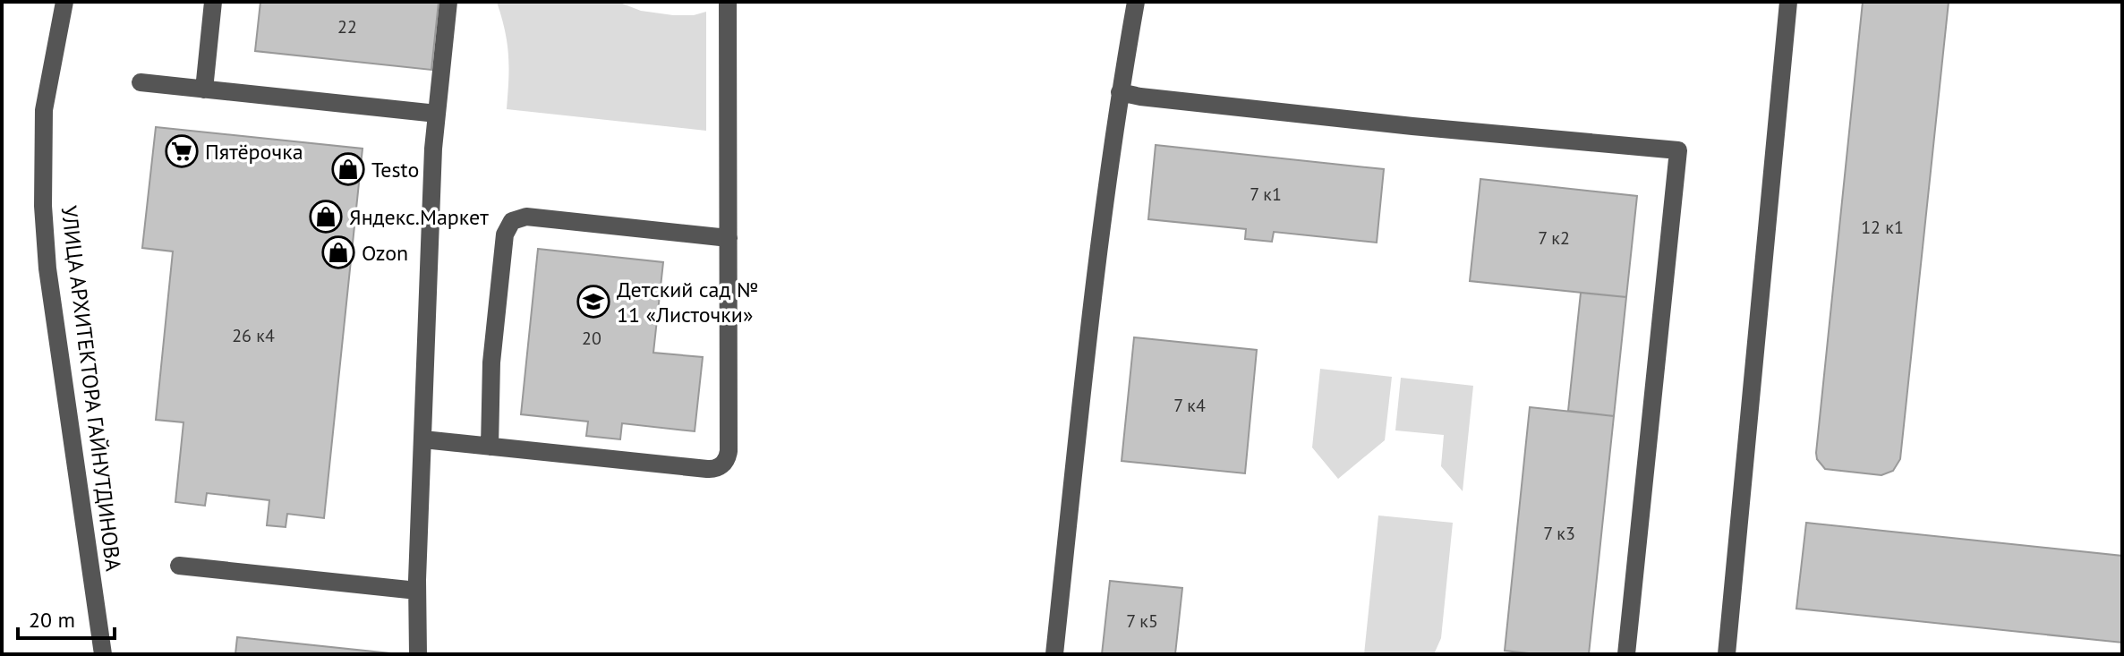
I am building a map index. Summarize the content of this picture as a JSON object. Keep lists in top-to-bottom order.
{
  "streets": {
    "street": ["УЛИЦА АРХИТЕКТОРА ГАЙНУТДИНОВА"]
  },
  "places": {
    "supermarket": ["Пятёрочка"],
    "shop": ["Testo", "Яндекс.Маркет", "Ozon"],
    "school or university": ["Детский сад № 11 «Листочки»"]
  },
  "house_numbers": [
    "22",
    "7 к1",
    "12 к1",
    "7 к2",
    "26 к4",
    "20",
    "7 к4",
    "7 к3",
    "7 к5"
  ],
  "scale_bar": "20 m"
}
